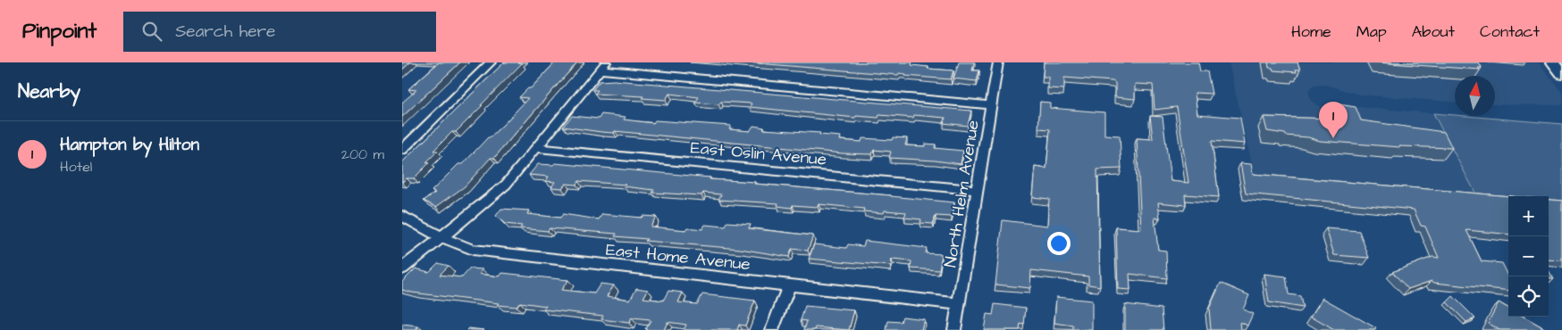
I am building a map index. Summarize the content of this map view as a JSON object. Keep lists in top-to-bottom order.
{
  "streets": {
    "street": ["East Oslin Avenue", "North Helm Avenue", "East Home Avenue"]
  },
  "crossings": [
    ["East Oslin Avenue", "North Helm Avenue"],
    ["North Helm Avenue", "East Home Avenue"]
  ],
  "north": "top",
  "page": {
    "header": "Pinpoint",
    "search": "Search here",
    "nav": [
      "Home",
      "Map",
      "About",
      "Contact"
    ],
    "heading": "Nearby",
    "pins": "1",
    "list": [
      {
        "mark": "1",
        "name": "Hampton by Hilton",
        "note": "Hotel",
        "value": "200 m"
      }
    ],
    "map_buttons": ["+", "−"]
  }
}
